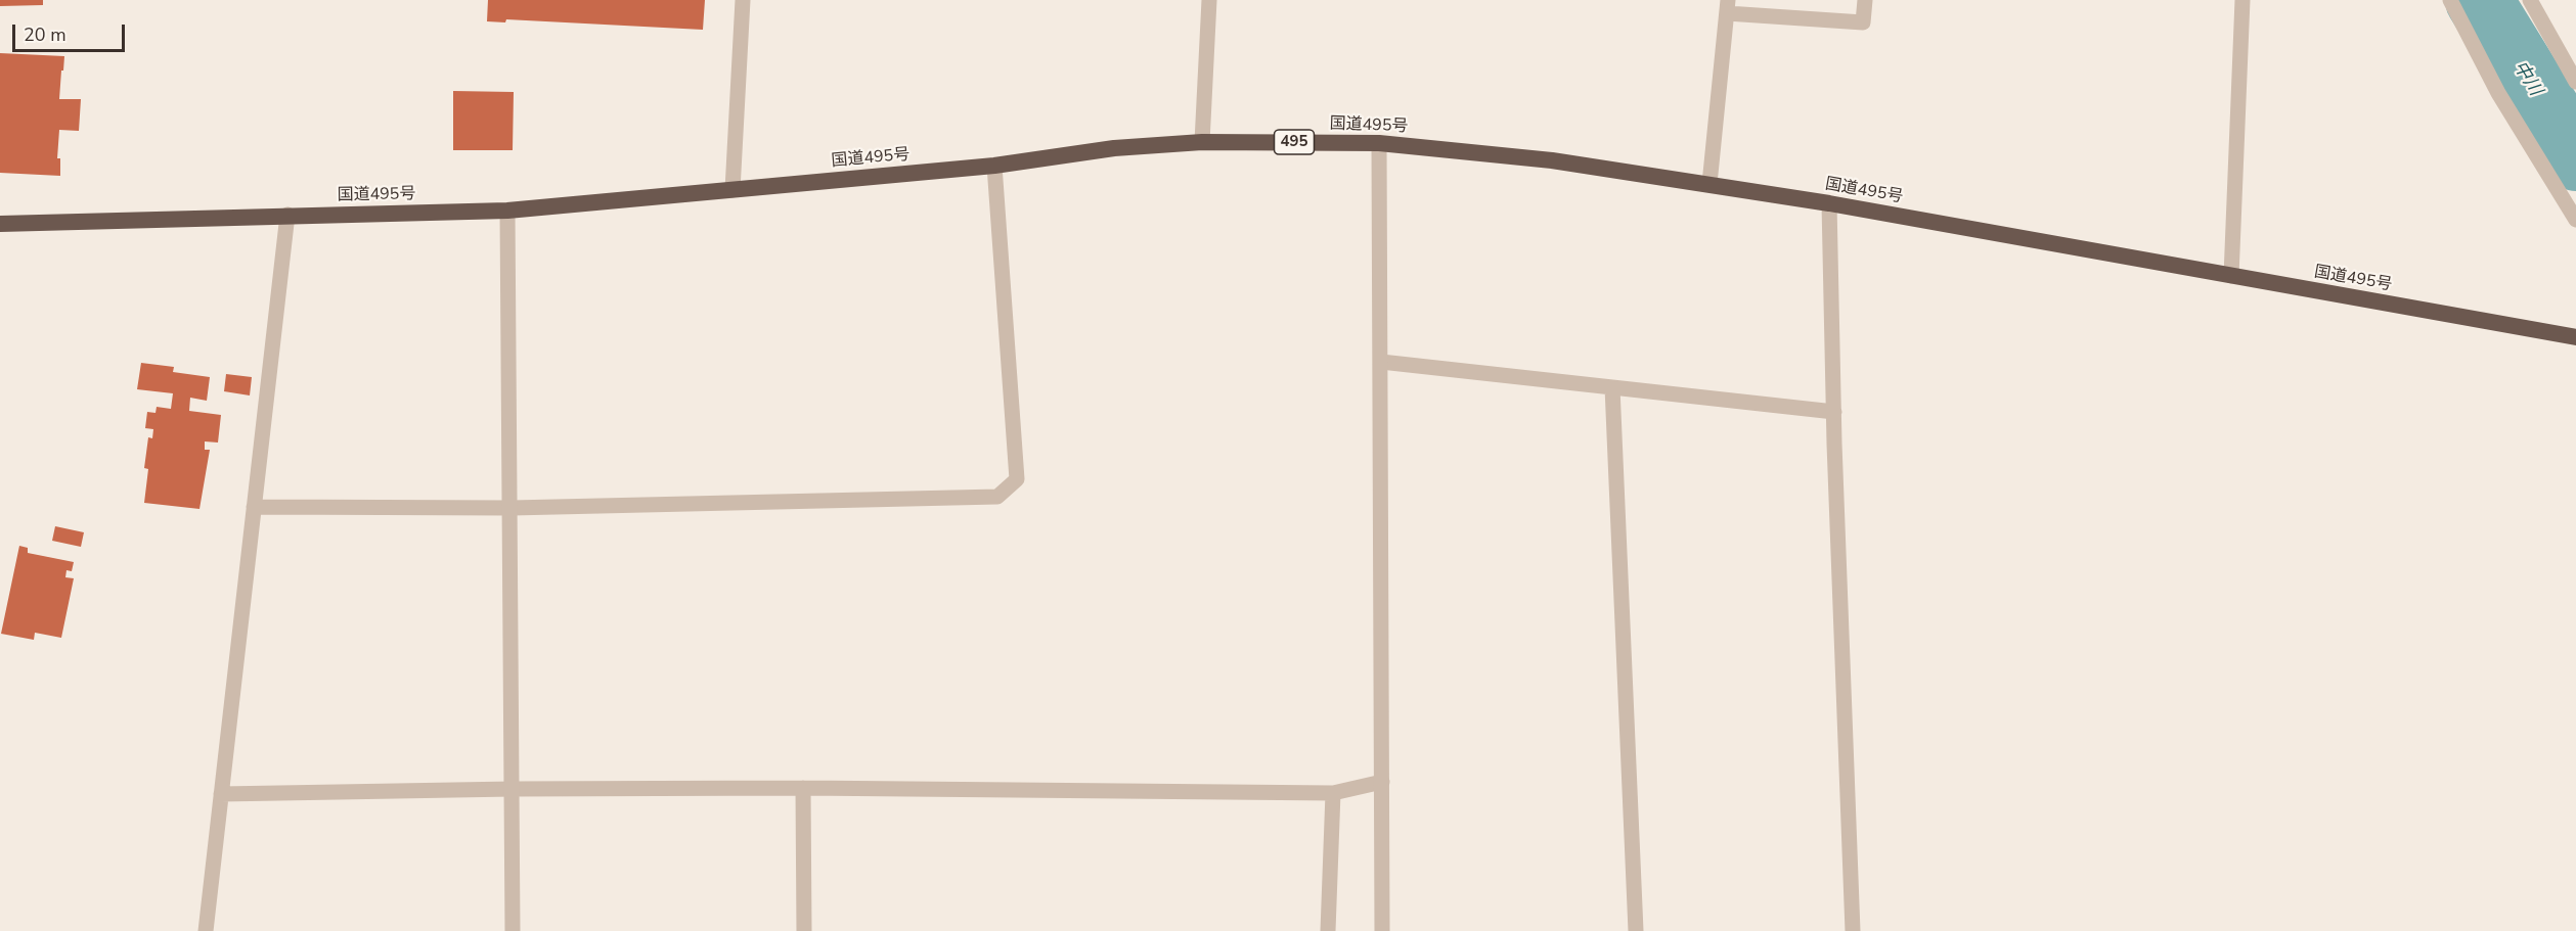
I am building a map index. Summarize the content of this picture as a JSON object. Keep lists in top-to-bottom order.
{
  "streets": {
    "highway": ["国道495号", "495"]
  },
  "water": ["中川"],
  "scale_bar": "20 m"
}
